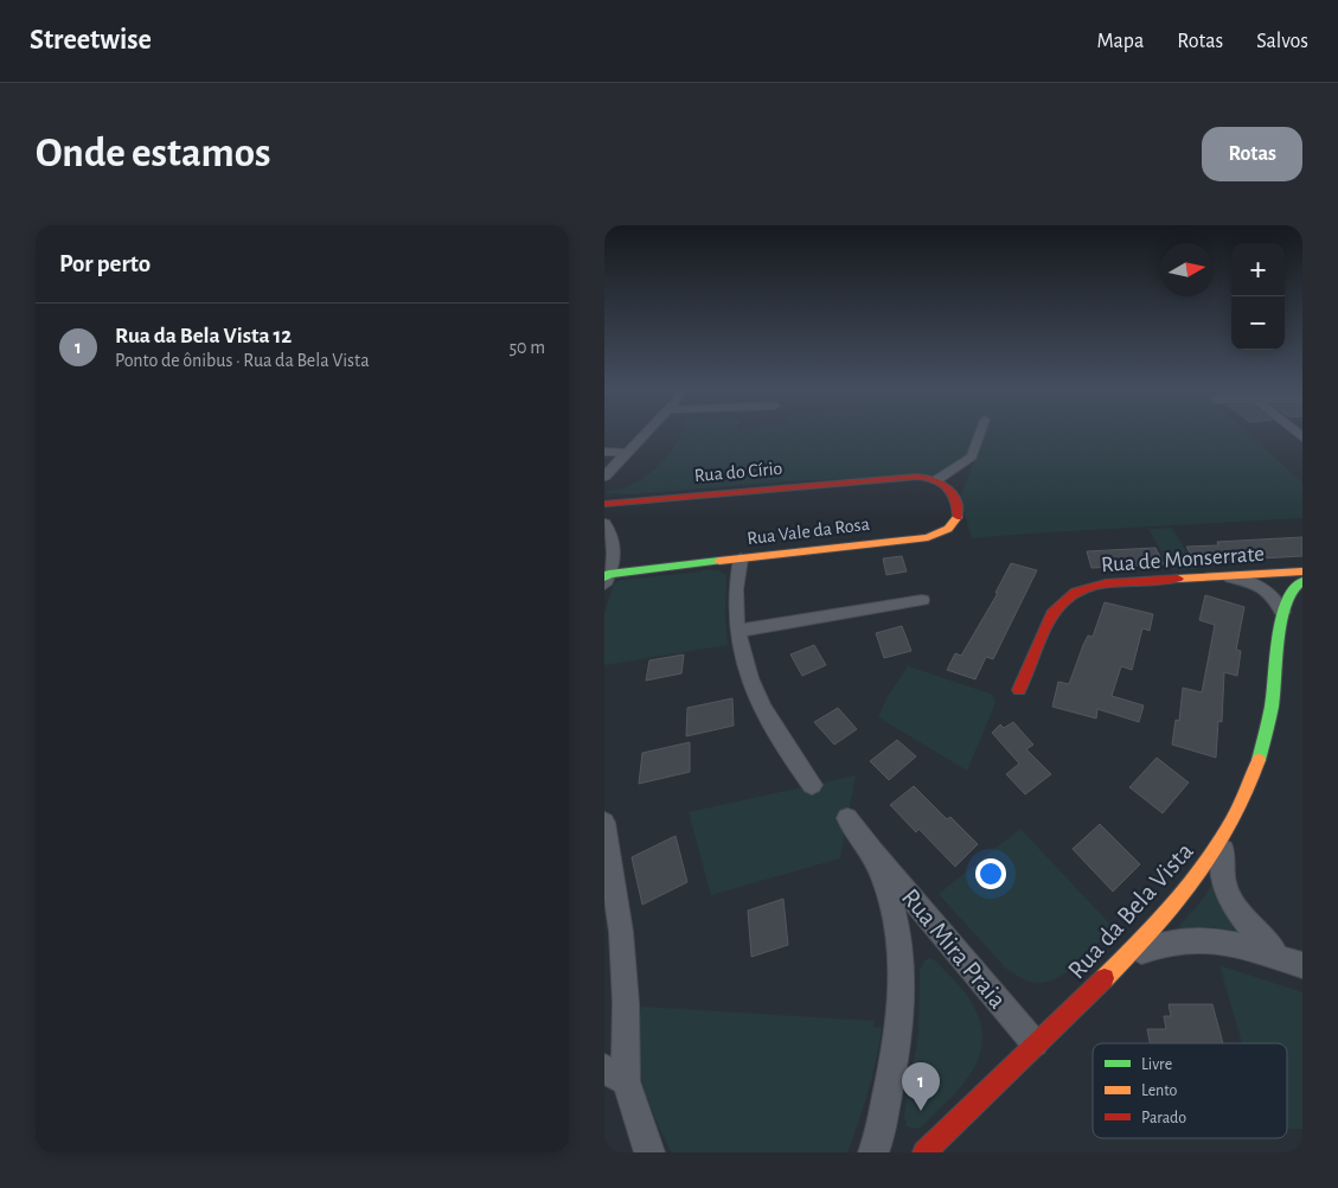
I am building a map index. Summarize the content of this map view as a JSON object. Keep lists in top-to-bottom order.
{
  "streets": {
    "street": [
      "Rua do Círio",
      "Rua Vale da Rosa",
      "Rua de Monserrate",
      "Rua da Bela Vista",
      "Rua Mira Praia"
    ]
  },
  "crossings": [
    ["Rua do Círio", "Rua Vale da Rosa"],
    ["Rua da Bela Vista", "Rua Mira Praia"]
  ],
  "legend": ["Livre", "Lento", "Parado"],
  "north": "right",
  "page": {
    "header": "Streetwise",
    "nav": ["Mapa", "Rotas", "Salvos"],
    "buttons": "Rotas",
    "title": "Onde estamos",
    "heading": "Por perto",
    "map_buttons": ["+", "−"],
    "list": [
      {
        "mark": "1",
        "name": "Rua da Bela Vista 12",
        "note": "Ponto de ônibus · Rua da Bela Vista",
        "value": "50 m"
      }
    ],
    "pins": "1"
  }
}
